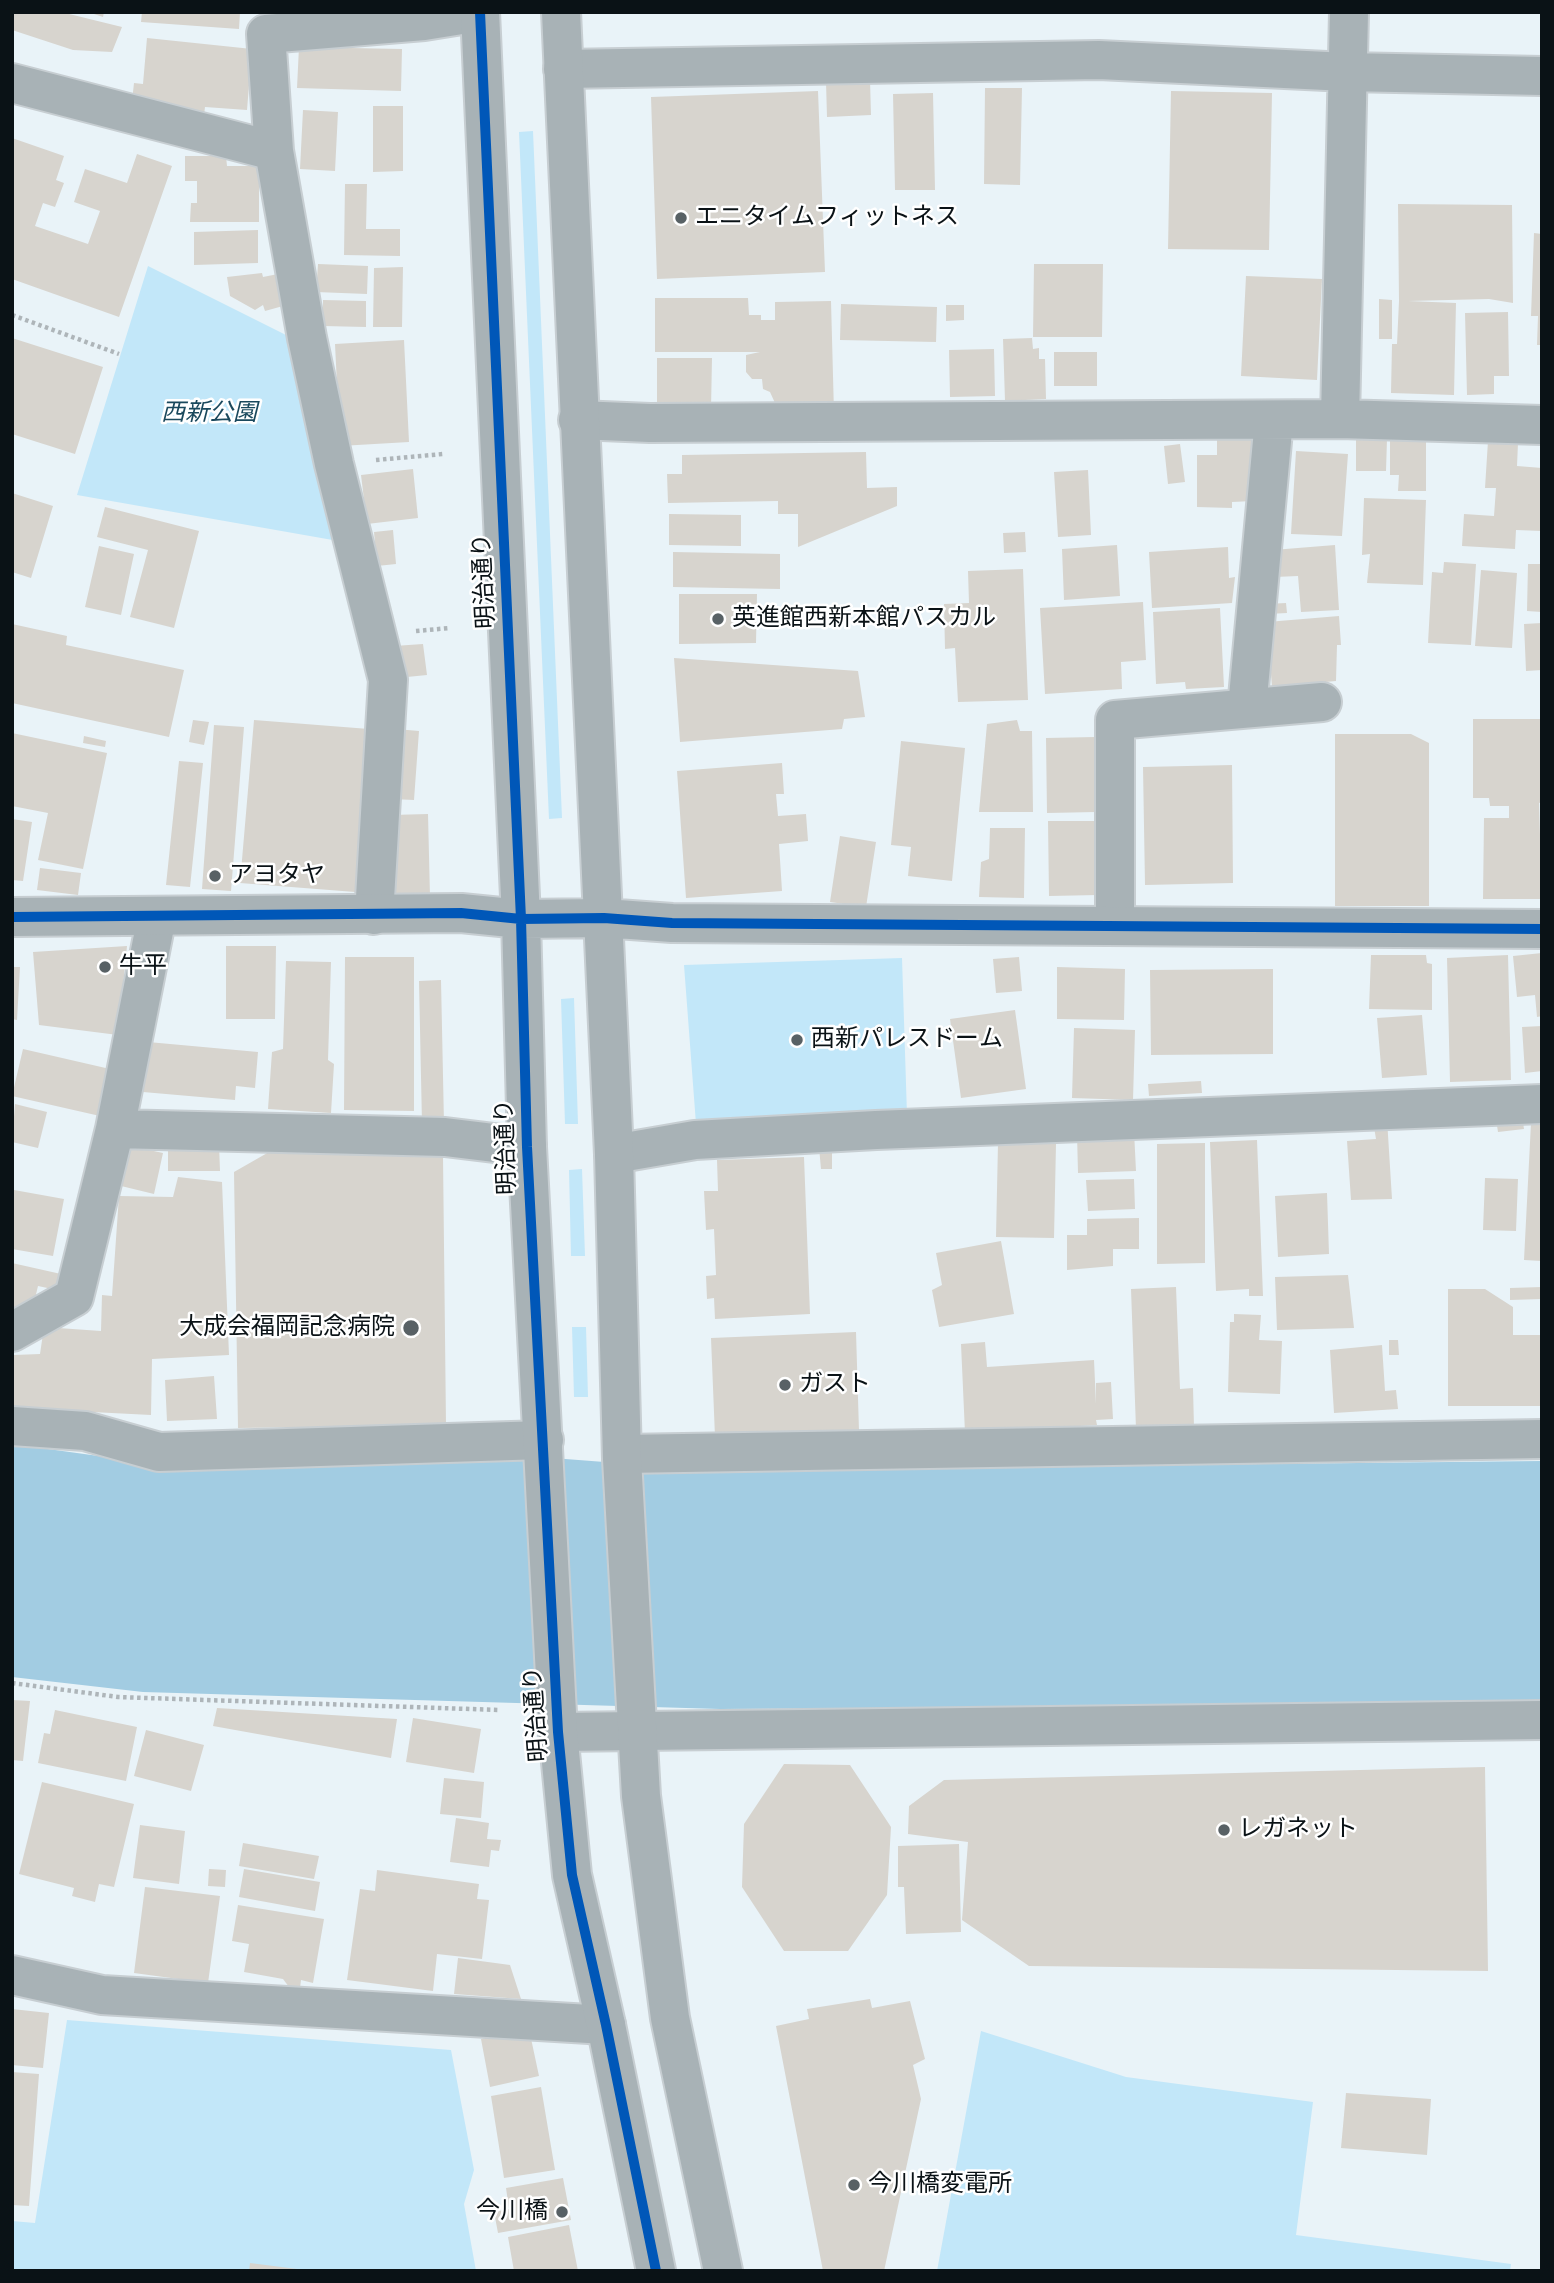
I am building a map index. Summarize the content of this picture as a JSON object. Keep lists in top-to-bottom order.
{
  "streets": {
    "street": ["明治通り"]
  },
  "parks": ["西新公園"],
  "places": [
    "エニタイムフィットネス",
    "英進館西新本館パスカル",
    "アヨタヤ",
    "牛平",
    "西新パレスドーム",
    "大成会福岡記念病院",
    "ガスト",
    "レガネット",
    "今川橋変電所",
    "今川橋"
  ]
}
